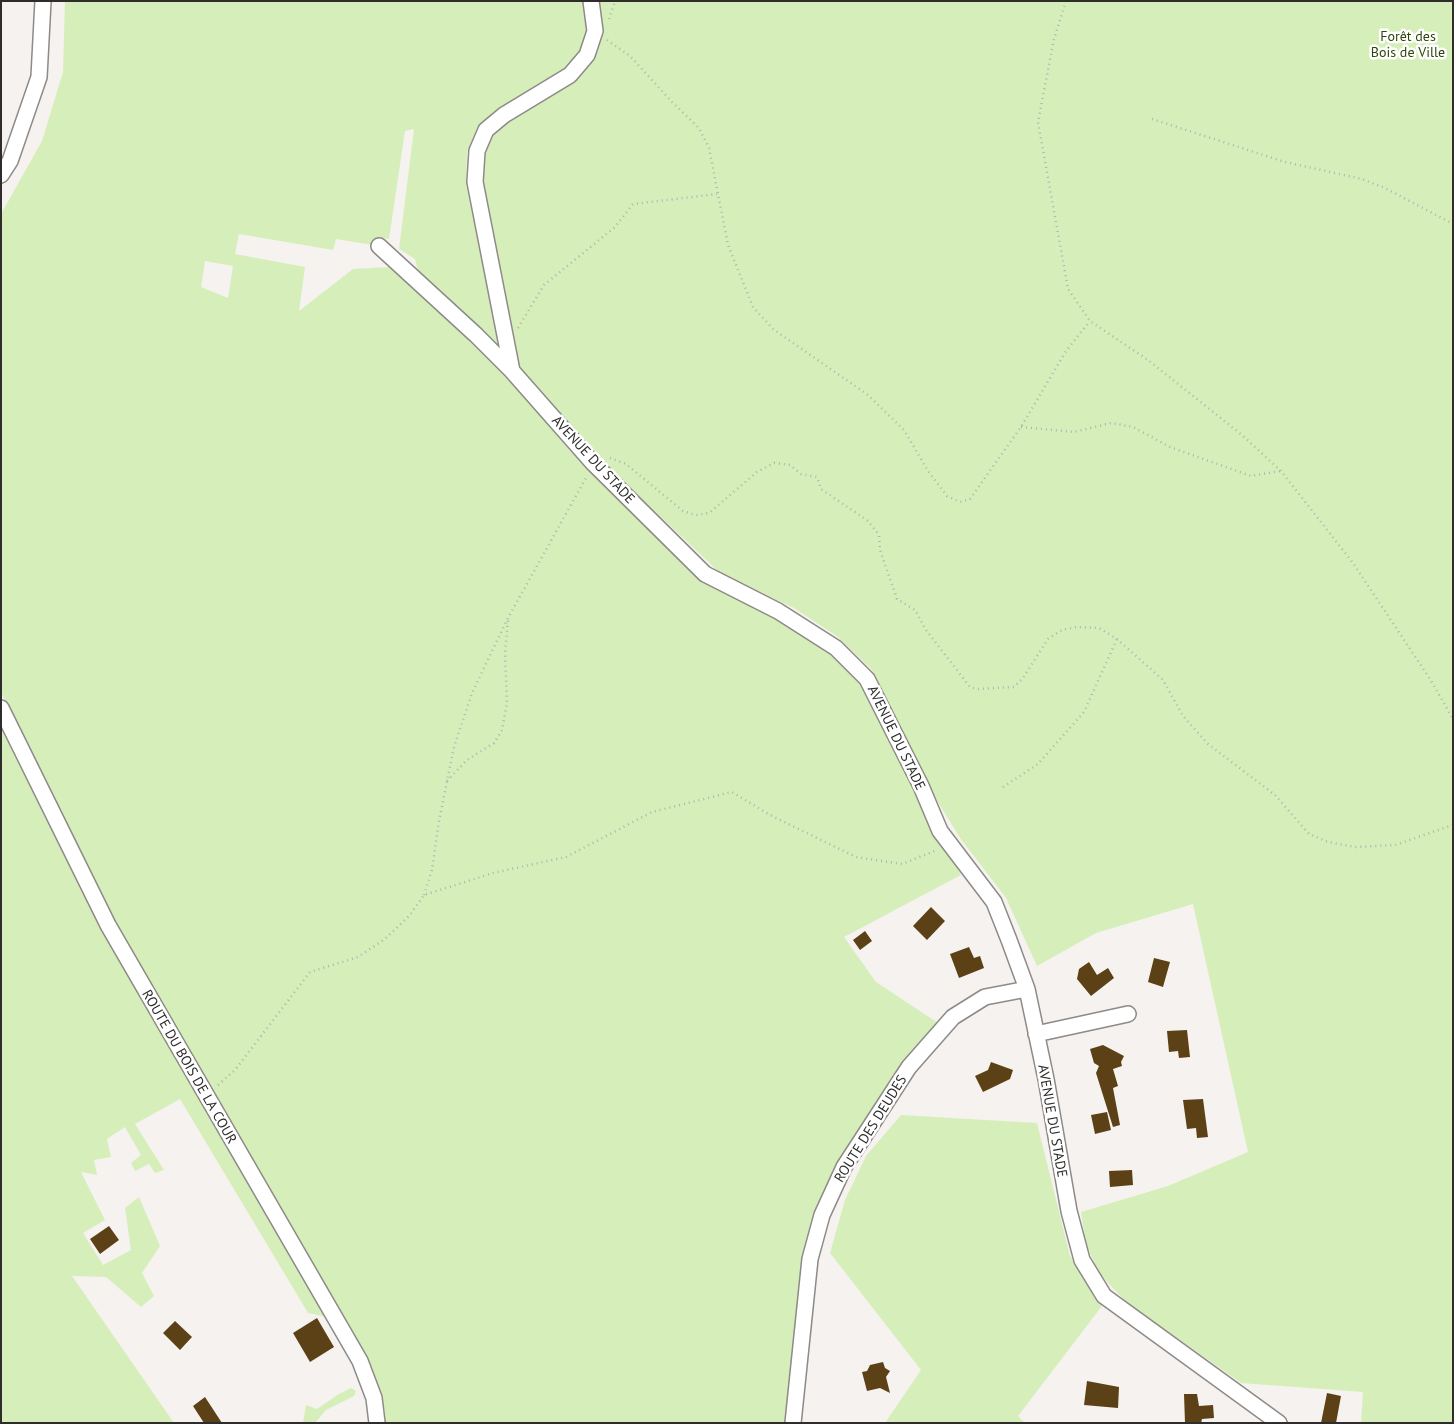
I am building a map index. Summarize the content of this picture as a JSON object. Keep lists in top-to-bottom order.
{
  "streets": {
    "street": ["AVENUE DU STADE", "ROUTE DU BOIS DE LA COUR", "ROUTE DES DEUDES"]
  },
  "crossings": [
    ["AVENUE DU STADE", "ROUTE DES DEUDES"]
  ],
  "parks": ["Forêt des Bois de Ville"]
}
